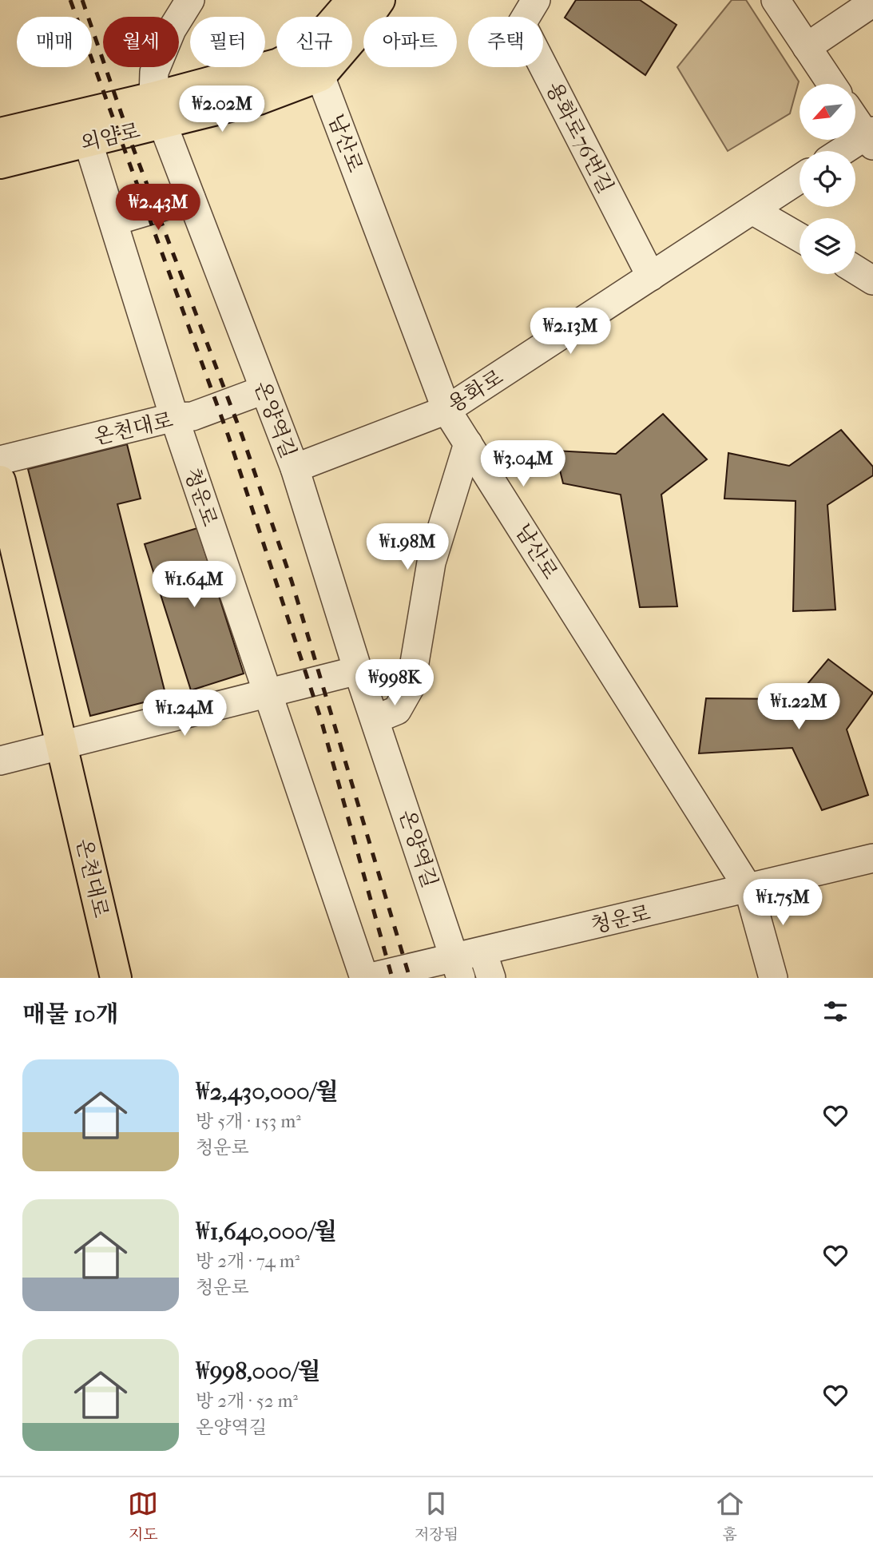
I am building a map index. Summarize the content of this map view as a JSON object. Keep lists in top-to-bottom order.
{
  "streets": {
    "main road": ["외암로", "온천대로"],
    "street": [
      "용화로76번길",
      "남산로",
      "용화로",
      "온양역길",
      "청운로"
    ]
  },
  "crossings": [
    ["외암로", "남산로"],
    ["외암로", "온양역길"],
    ["외암로", "청운로"],
    ["용화로76번길", "용화로"],
    ["남산로", "용화로"],
    ["남산로", "청운로"],
    ["용화로", "온양역길"],
    ["온양역길", "온천대로"],
    ["온양역길", "청운로"],
    ["온천대로", "청운로"]
  ],
  "north": "bottom left",
  "page": {
    "chip": [
      "매매",
      "월세",
      "필터",
      "신규",
      "아파트",
      "주택"
    ],
    "price": [
      "₩2.02M",
      "₩2.43M",
      "₩2.13M",
      "₩3.04M",
      "₩1.98M",
      "₩1.64M",
      "₩998K",
      "₩1.22M",
      "₩1.24M",
      "₩1.75M"
    ],
    "heading": "매물 10개",
    "list": [
      {
        "name": "₩2,430,000/월",
        "note": "방 5개 · 153 m² · 청운로"
      },
      {
        "name": "₩1,640,000/월",
        "note": "방 2개 · 74 m² · 청운로"
      },
      {
        "name": "₩998,000/월",
        "note": "방 2개 · 52 m² · 온양역길"
      }
    ],
    "tabs": ["지도", "저장됨", "홈"]
  }
}
